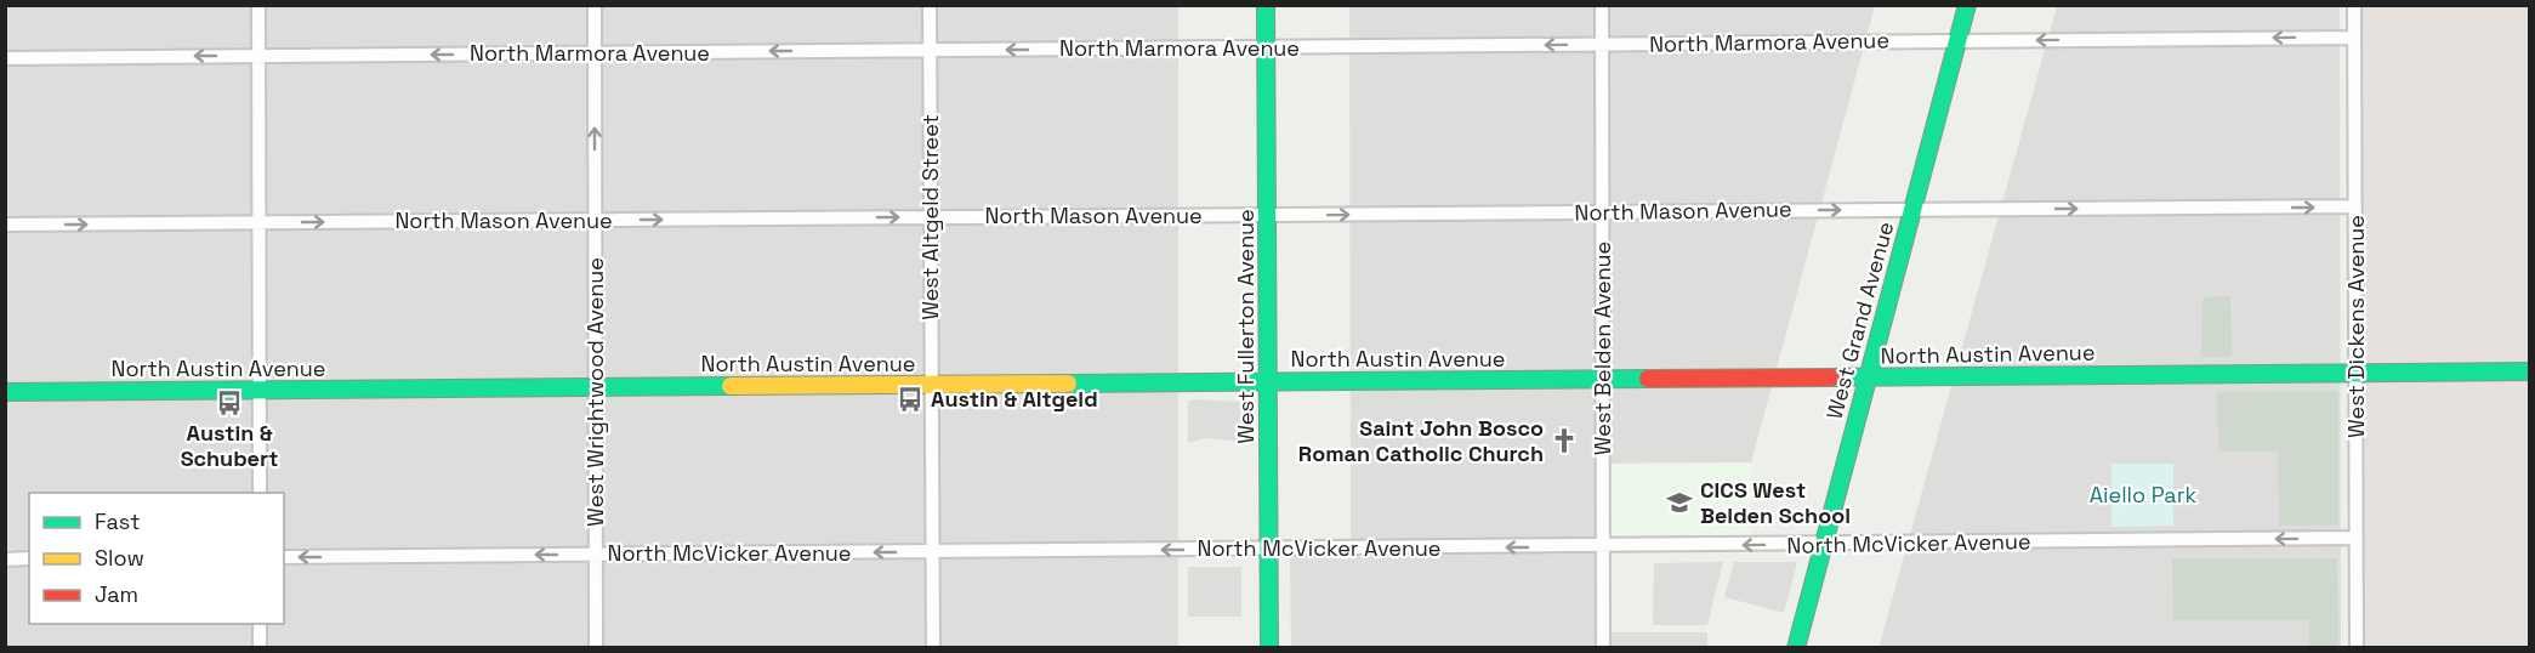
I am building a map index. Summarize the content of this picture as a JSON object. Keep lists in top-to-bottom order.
{
  "streets": {
    "street": [
      "North Marmora Avenue",
      "North Mason Avenue",
      "West Altgeld Street",
      "West Grand Avenue",
      "West Fullerton Avenue",
      "West Dickens Avenue",
      "West Belden Avenue",
      "North Austin Avenue",
      "West Wrightwood Avenue",
      "North McVicker Avenue"
    ]
  },
  "crossings": [
    ["North Marmora Avenue", "West Altgeld Street"],
    ["North Marmora Avenue", "West Grand Avenue"],
    ["North Marmora Avenue", "West Fullerton Avenue"],
    ["North Marmora Avenue", "West Dickens Avenue"],
    ["North Marmora Avenue", "West Belden Avenue"],
    ["North Marmora Avenue", "West Wrightwood Avenue"],
    ["North Mason Avenue", "West Altgeld Street"],
    ["North Mason Avenue", "West Grand Avenue"],
    ["North Mason Avenue", "West Fullerton Avenue"],
    ["North Mason Avenue", "West Dickens Avenue"],
    ["North Mason Avenue", "West Belden Avenue"],
    ["North Mason Avenue", "West Wrightwood Avenue"],
    ["West Altgeld Street", "North Austin Avenue"],
    ["West Altgeld Street", "North McVicker Avenue"],
    ["West Grand Avenue", "North Austin Avenue"],
    ["West Grand Avenue", "North McVicker Avenue"],
    ["West Fullerton Avenue", "North Austin Avenue"],
    ["West Fullerton Avenue", "North McVicker Avenue"],
    ["West Dickens Avenue", "North Austin Avenue"],
    ["West Dickens Avenue", "North McVicker Avenue"],
    ["West Belden Avenue", "North Austin Avenue"],
    ["West Belden Avenue", "North McVicker Avenue"],
    ["North Austin Avenue", "West Wrightwood Avenue"],
    ["West Wrightwood Avenue", "North McVicker Avenue"]
  ],
  "one_way": ["North Marmora Avenue", "North Mason Avenue", "North McVicker Avenue"],
  "parks": ["Aiello Park"],
  "places": {
    "bus stop": ["Austin & Altgeld", "Austin & Schubert"],
    "church": ["Saint John Bosco Roman Catholic Church"],
    "school or university": ["CICS West Belden School"]
  },
  "legend": ["Fast", "Slow", "Jam"]
}
